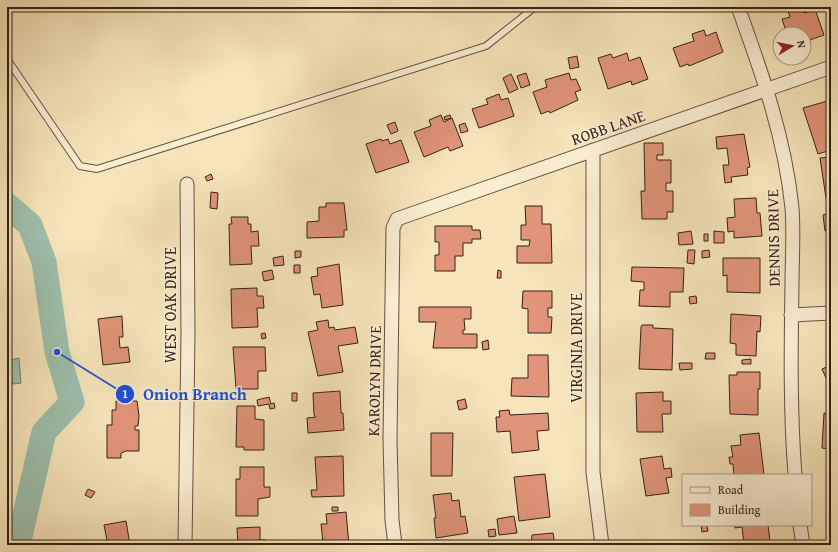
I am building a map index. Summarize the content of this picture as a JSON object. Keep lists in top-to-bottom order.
{
  "streets": {
    "street": [
      "ROBB LANE",
      "DENNIS DRIVE",
      "WEST OAK DRIVE",
      "VIRGINIA DRIVE",
      "KAROLYN DRIVE"
    ]
  },
  "crossings": [
    ["ROBB LANE", "DENNIS DRIVE"],
    ["ROBB LANE", "VIRGINIA DRIVE"],
    ["ROBB LANE", "KAROLYN DRIVE"]
  ],
  "places": ["Onion Branch"],
  "legend": ["Road", "Building"],
  "north": "right"
}
